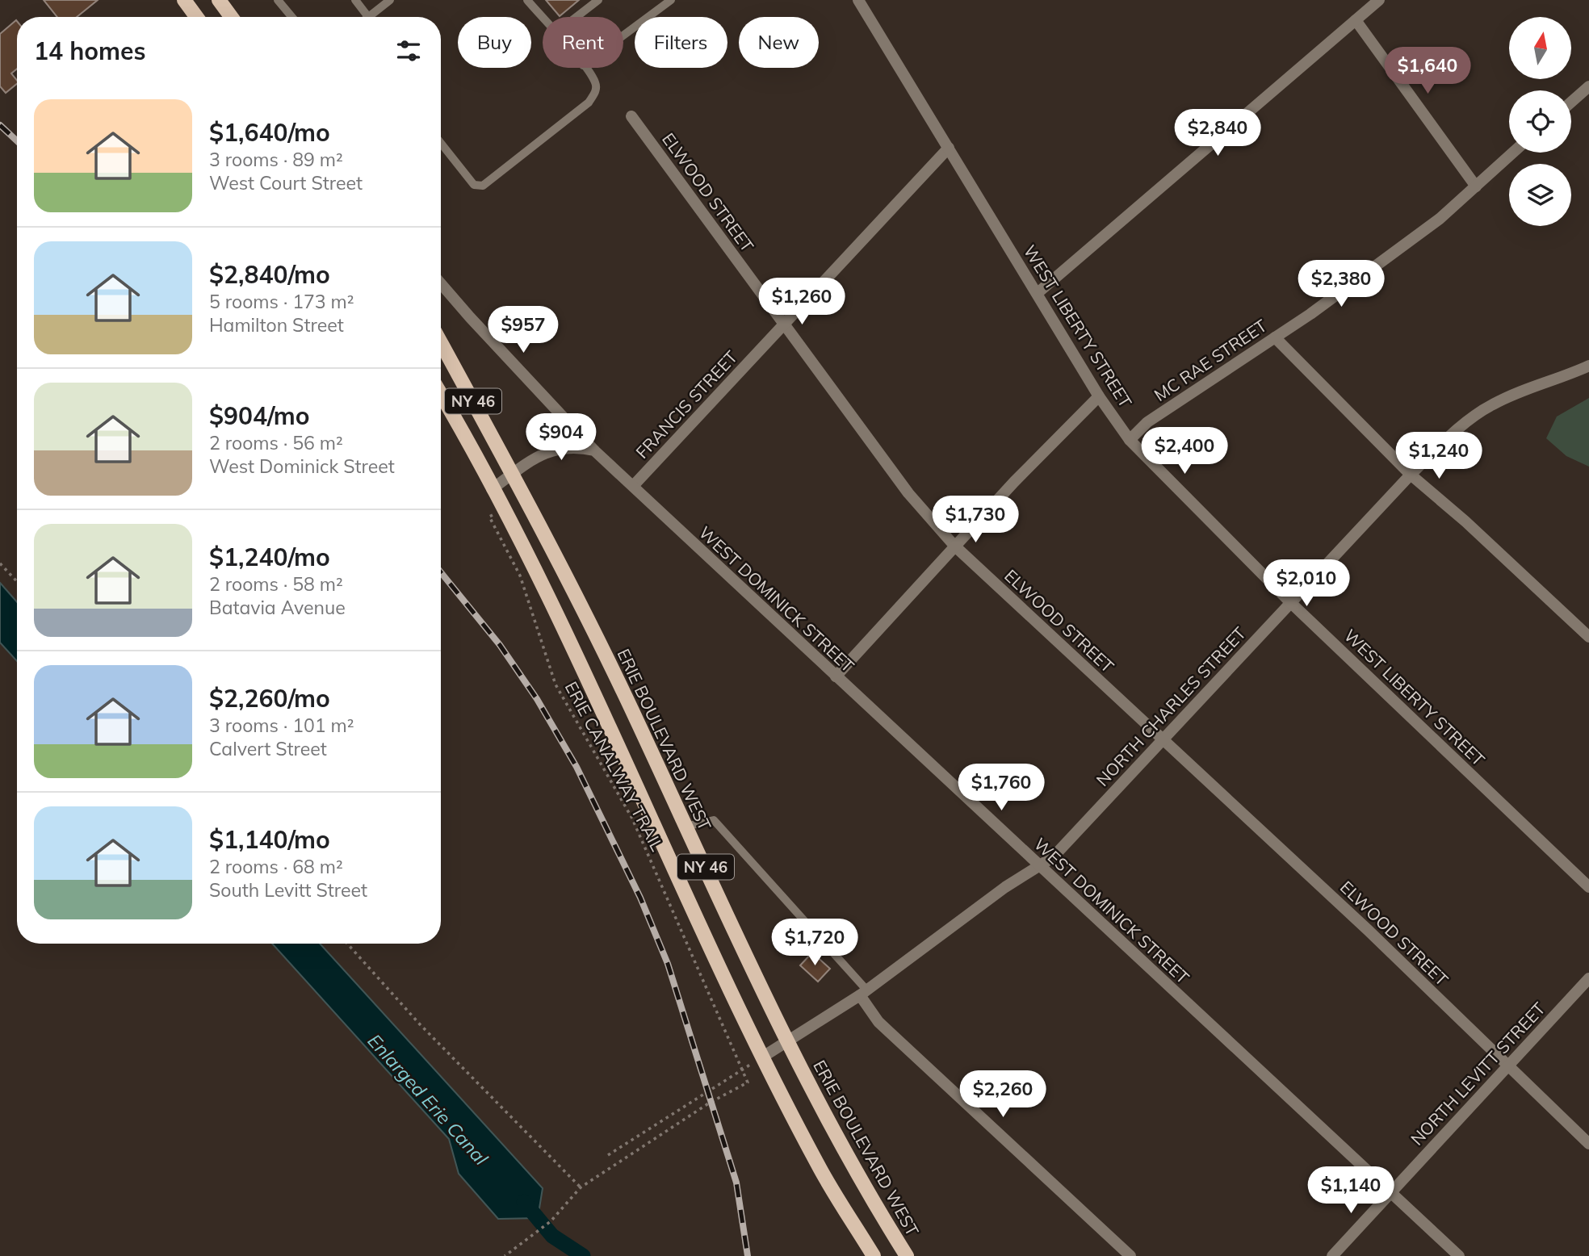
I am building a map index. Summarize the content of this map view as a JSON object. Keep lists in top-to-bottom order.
{
  "streets": {
    "main road": ["NY 46", "ERIE BOULEVARD WEST"],
    "street": [
      "ELWOOD STREET",
      "WEST LIBERTY STREET",
      "MC RAE STREET",
      "FRANCIS STREET",
      "WEST DOMINICK STREET",
      "NORTH CHARLES STREET",
      "NORTH LEVITT STREET"
    ],
    "path": ["ERIE CANALWAY TRAIL"]
  },
  "crossings": [
    ["ELWOOD STREET", "FRANCIS STREET"],
    ["ELWOOD STREET", "NORTH CHARLES STREET"],
    ["ELWOOD STREET", "NORTH LEVITT STREET"],
    ["WEST LIBERTY STREET", "MC RAE STREET"],
    ["WEST LIBERTY STREET", "FRANCIS STREET"],
    ["WEST LIBERTY STREET", "NORTH CHARLES STREET"],
    ["NY 46", "NORTH CHARLES STREET"],
    ["NY 46", "ERIE CANALWAY TRAIL"],
    ["FRANCIS STREET", "WEST DOMINICK STREET"],
    ["WEST DOMINICK STREET", "NORTH CHARLES STREET"],
    ["WEST DOMINICK STREET", "NORTH LEVITT STREET"],
    ["NORTH CHARLES STREET", "ERIE BOULEVARD WEST"]
  ],
  "water": ["Enlarged Erie Canal"],
  "north": "top",
  "page": {
    "chip": [
      "Buy",
      "Rent",
      "Filters",
      "New"
    ],
    "heading": "14 homes",
    "price": [
      "$1,640",
      "$2,840",
      "$2,380",
      "$1,260",
      "$957",
      "$904",
      "$2,400",
      "$1,240",
      "$1,730",
      "$2,010",
      "$1,760",
      "$1,720",
      "$2,260",
      "$1,140"
    ],
    "list": [
      {
        "name": "$1,640/mo",
        "note": "3 rooms · 89 m² · West Court Street"
      },
      {
        "name": "$2,840/mo",
        "note": "5 rooms · 173 m² · Hamilton Street"
      },
      {
        "name": "$904/mo",
        "note": "2 rooms · 56 m² · West Dominick Street"
      },
      {
        "name": "$1,240/mo",
        "note": "2 rooms · 58 m² · Batavia Avenue"
      },
      {
        "name": "$2,260/mo",
        "note": "3 rooms · 101 m² · Calvert Street"
      },
      {
        "name": "$1,140/mo",
        "note": "2 rooms · 68 m² · South Levitt Street"
      }
    ]
  }
}
